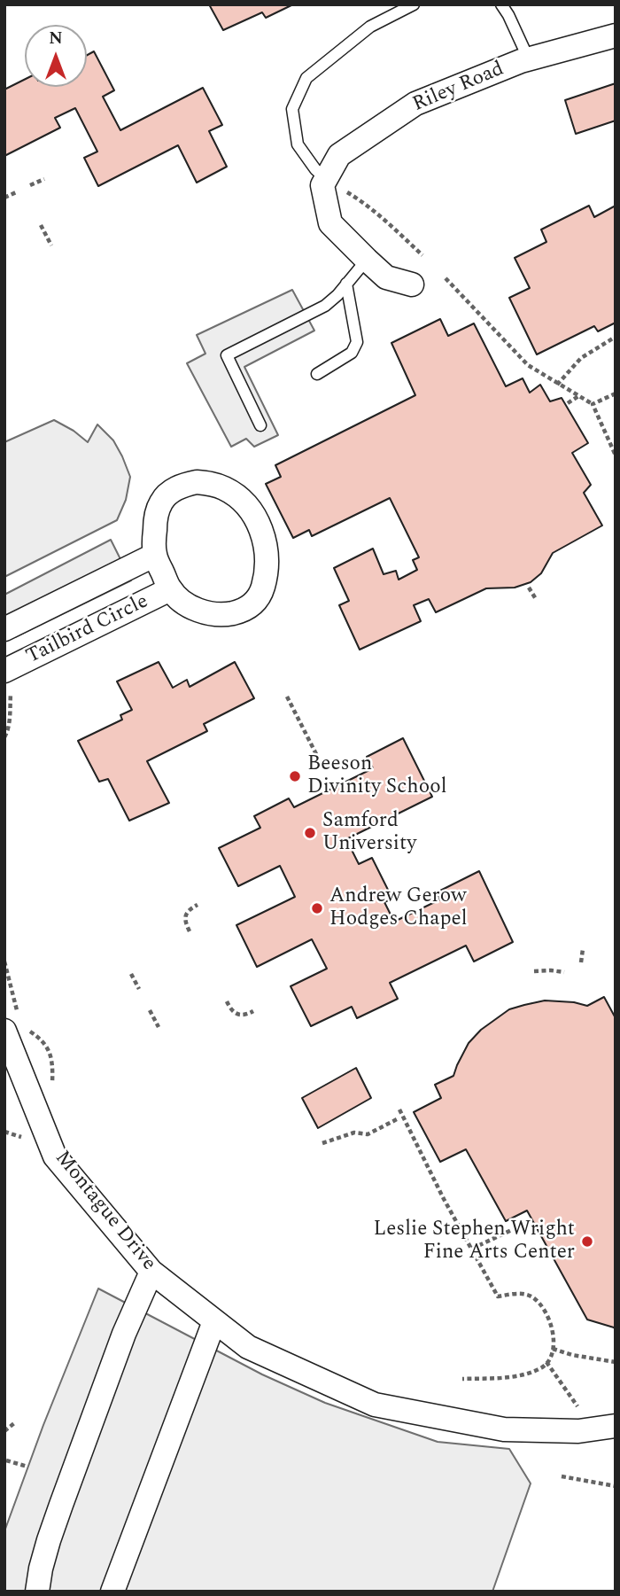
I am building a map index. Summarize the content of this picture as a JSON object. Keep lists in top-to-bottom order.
{
  "streets": {
    "street": ["Riley Road", "Tailbird Circle", "Montague Drive"]
  },
  "places": [
    "Beeson Divinity School",
    "Samford University",
    "Andrew Gerow Hodges Chapel",
    "Leslie Stephen Wright Fine Arts Center"
  ],
  "north": "top"
}
